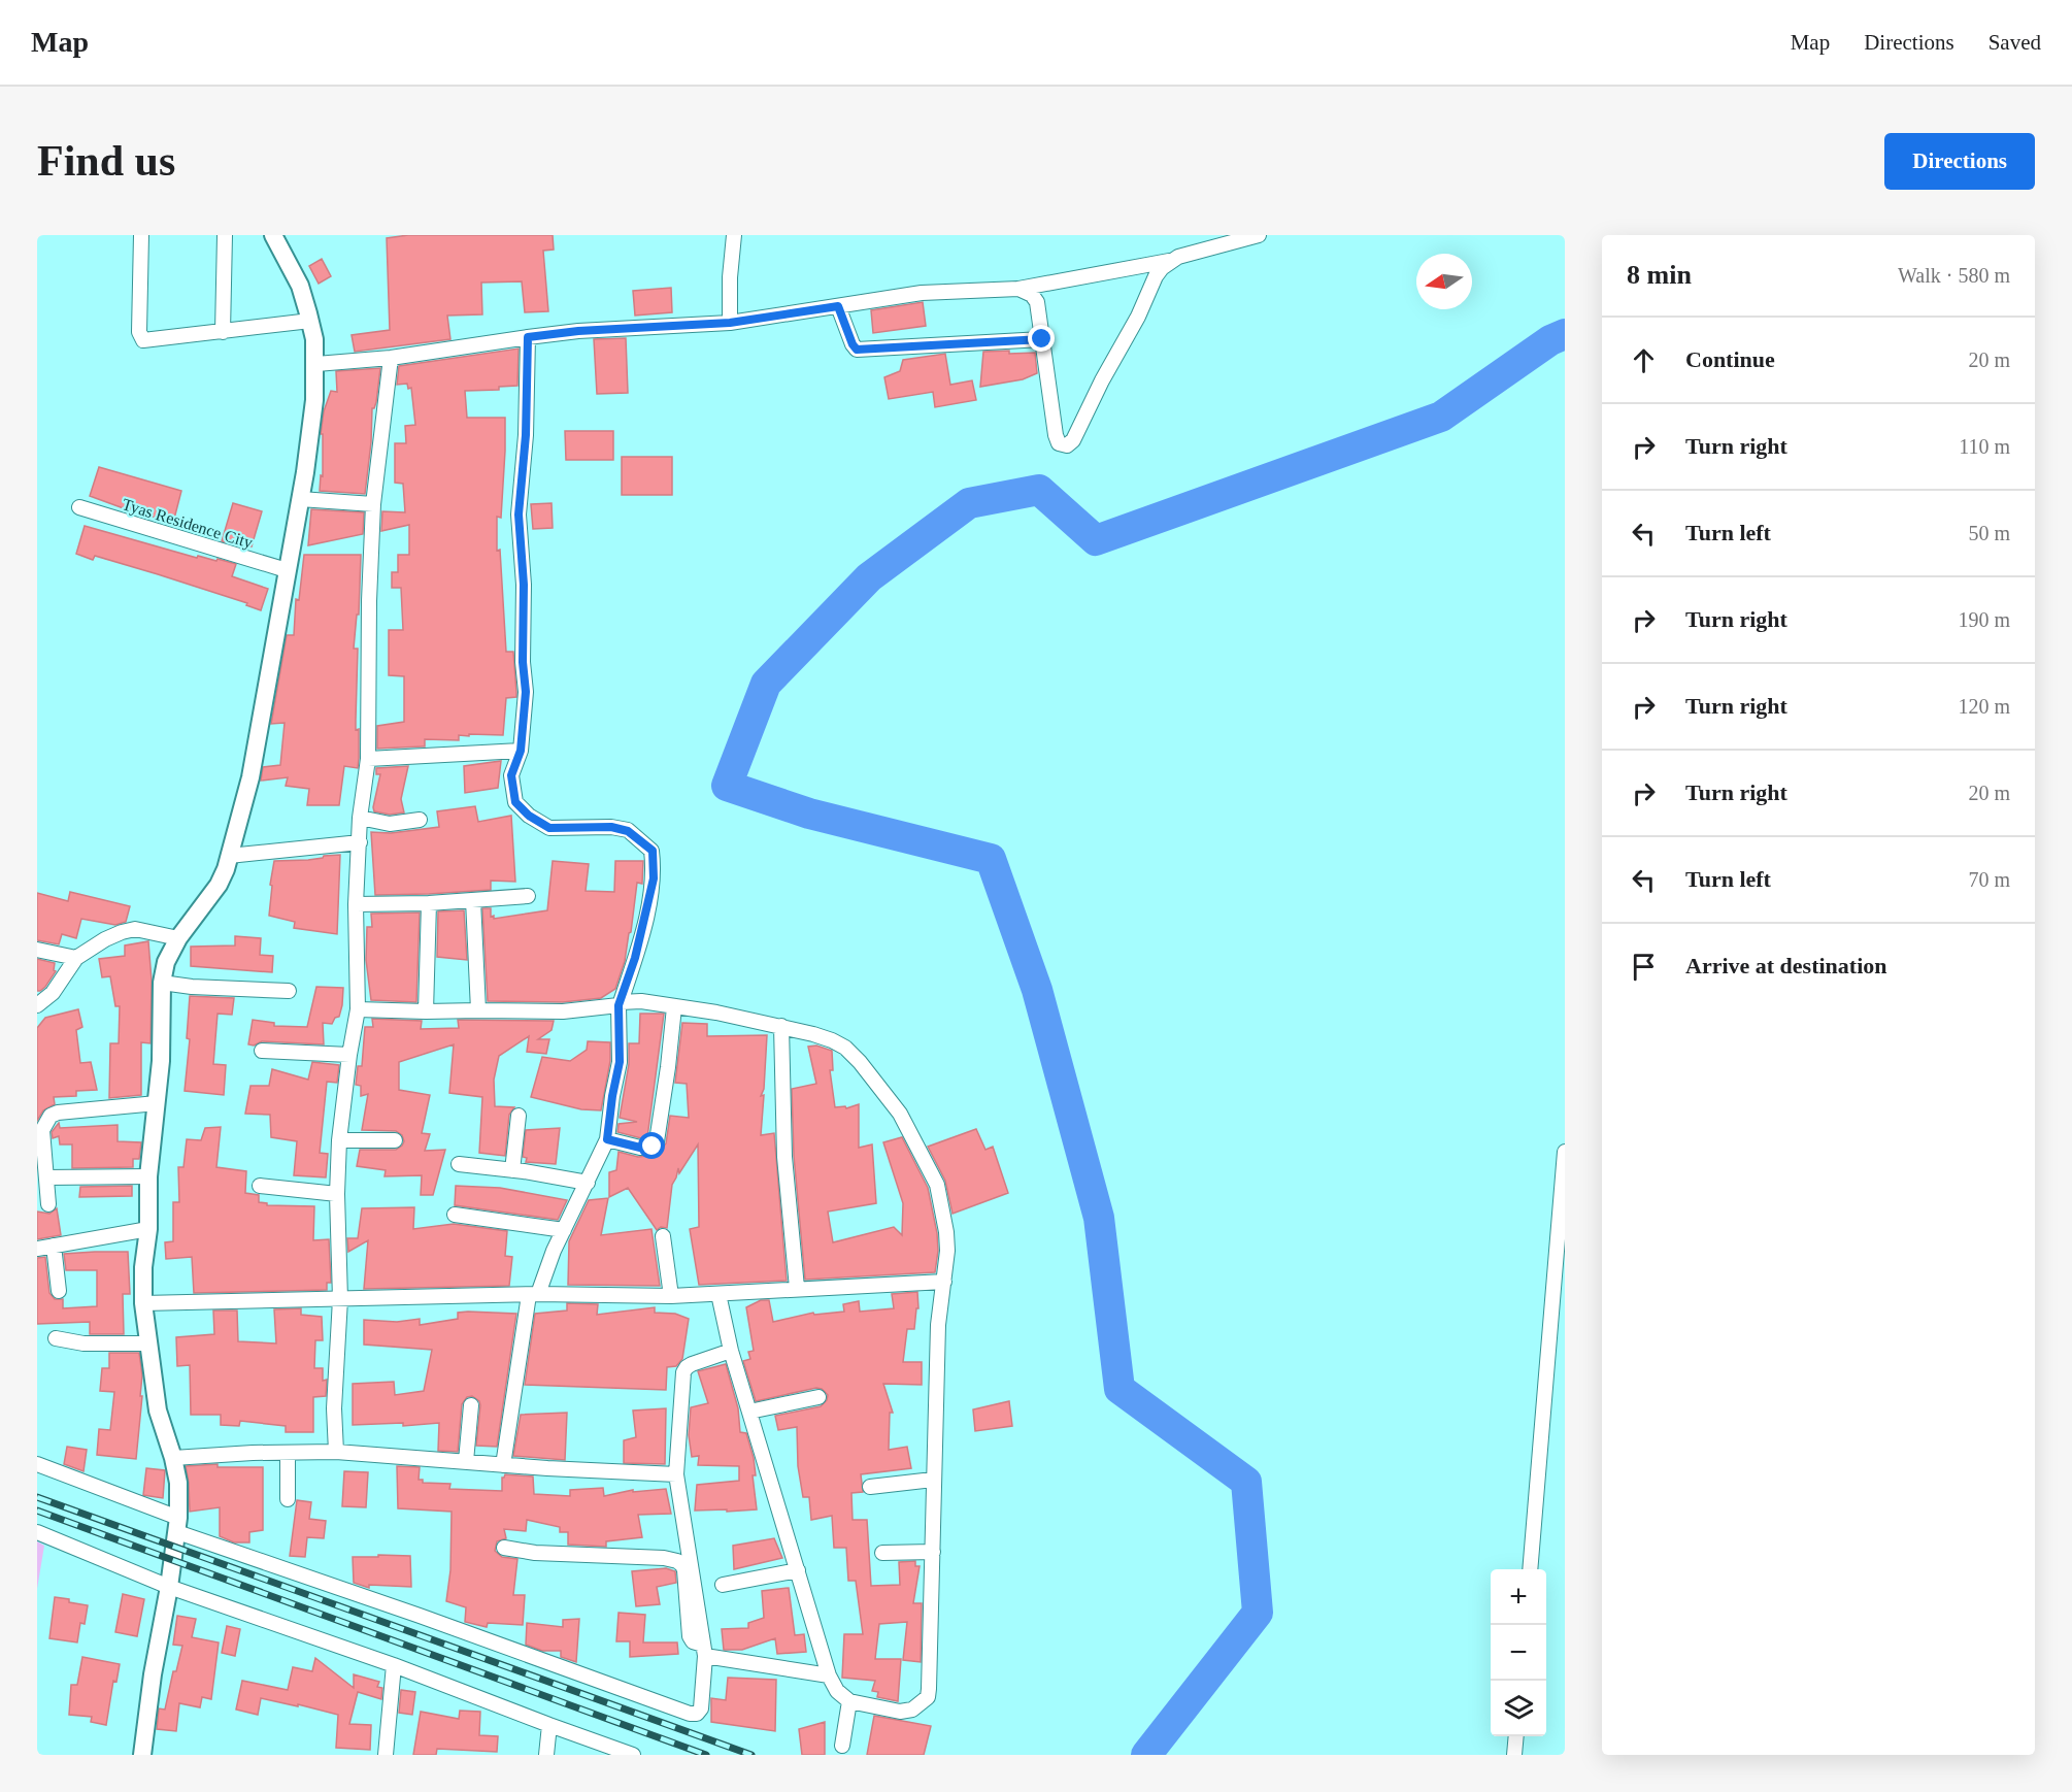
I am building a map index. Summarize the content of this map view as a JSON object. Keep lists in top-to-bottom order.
{
  "streets": {
    "street": ["Tyas Residence City"]
  },
  "north": "left",
  "page": {
    "header": "Map",
    "nav": ["Map", "Directions", "Saved"],
    "buttons": "Directions",
    "title": "Find us",
    "heading": ["8 min", "Walk · 580 m"],
    "list": [
      ["Continue", "20 m"],
      ["Turn right", "110 m"],
      ["Turn left", "50 m"],
      ["Turn right", "190 m"],
      ["Turn right", "120 m"],
      ["Turn right", "20 m"],
      ["Turn left", "70 m"],
      "Arrive at destination"
    ],
    "map_buttons": ["+", "−"]
  }
}
